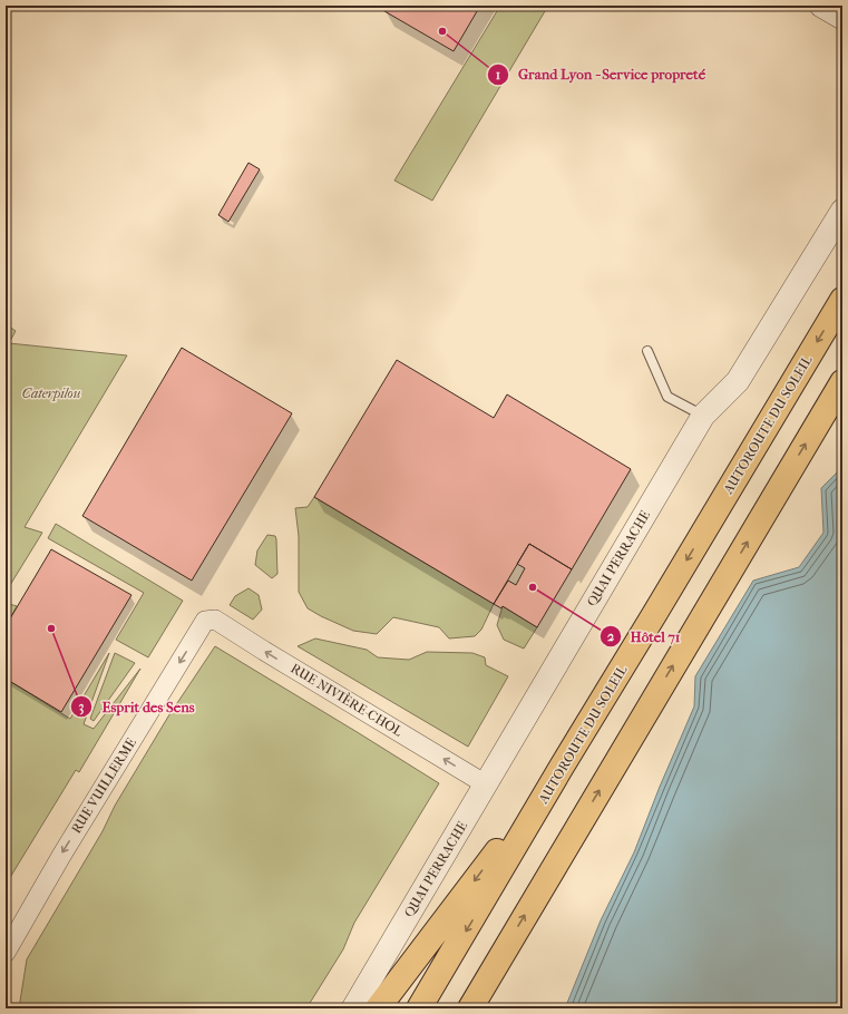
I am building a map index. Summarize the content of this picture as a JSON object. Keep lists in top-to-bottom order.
{
  "streets": {
    "highway": ["AUTOROUTE DU SOLEIL"],
    "street": ["QUAI PERRACHE", "RUE NIVIÈRE-CHOL", "RUE VUILLERME"]
  },
  "crossings": [
    ["QUAI PERRACHE", "RUE NIVIÈRE-CHOL"],
    ["RUE NIVIÈRE-CHOL", "RUE VUILLERME"]
  ],
  "one_way": ["RUE NIVIÈRE-CHOL", "RUE VUILLERME"],
  "parks": ["Caterpilou"],
  "places": ["Grand Lyon - Service propreté", "Hôtel 71", "Esprit des Sens"]
}
